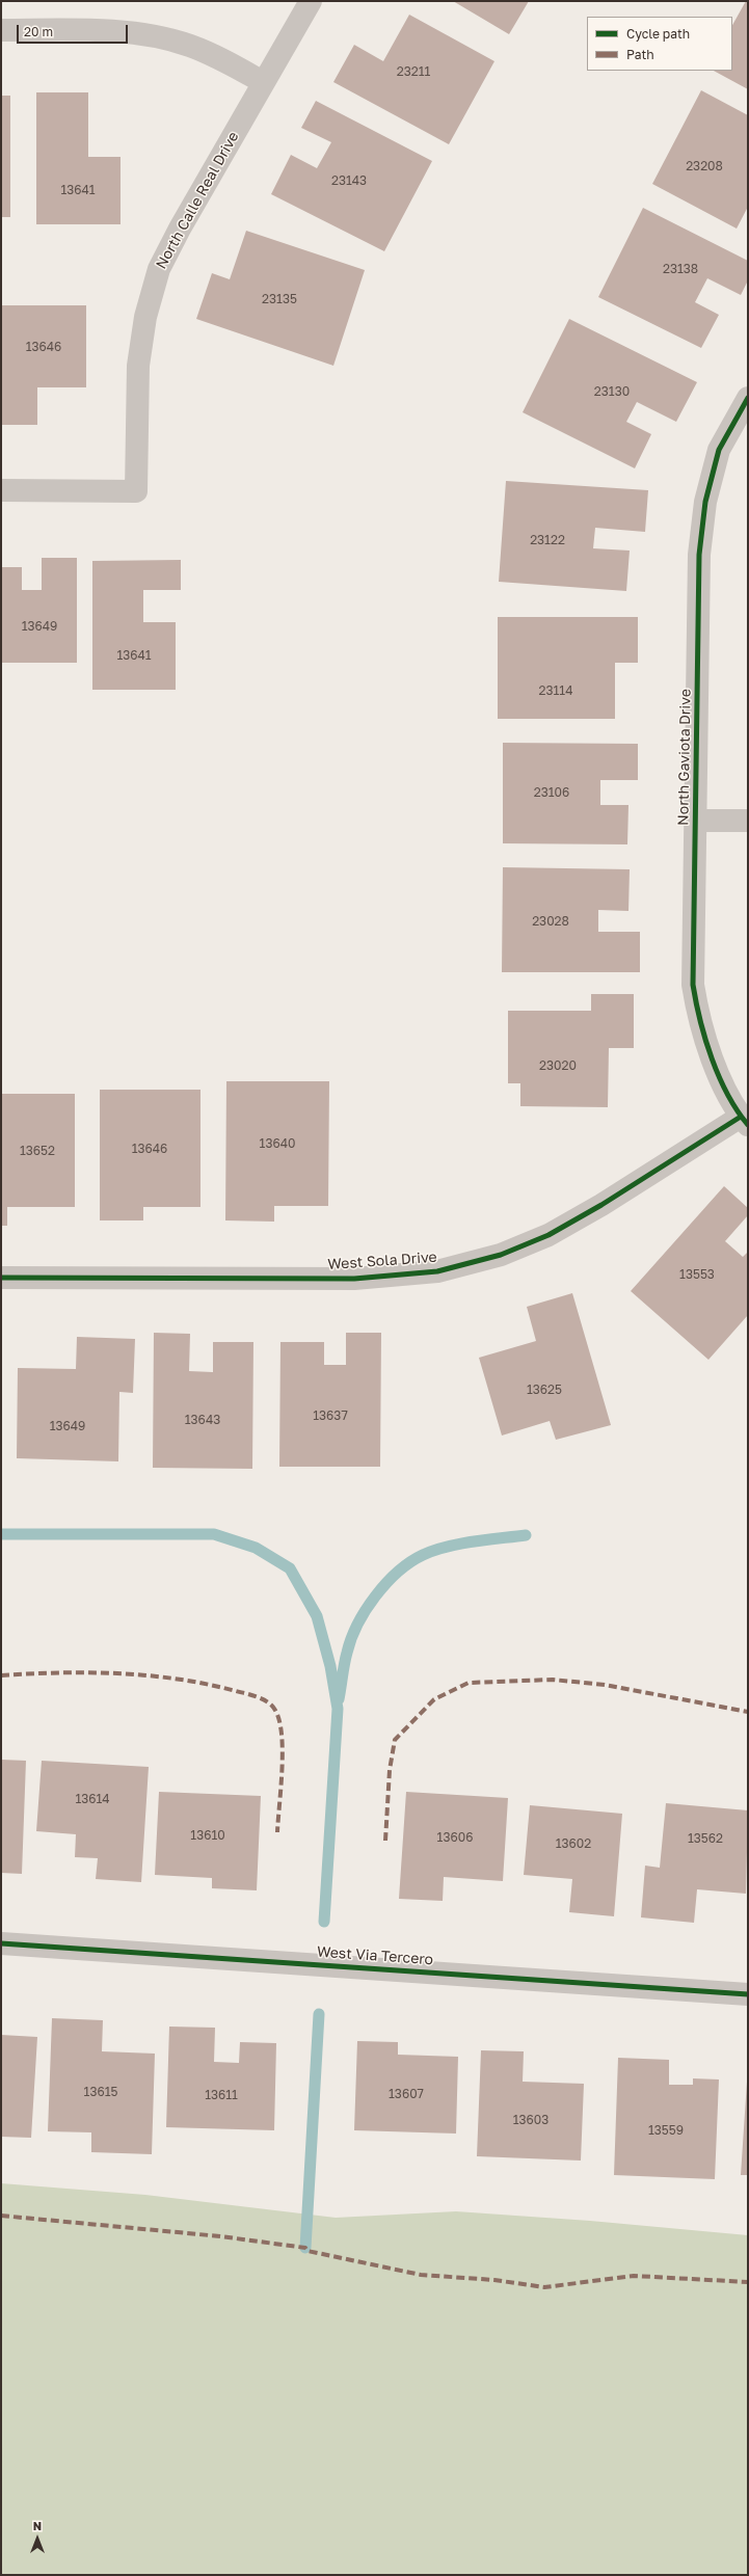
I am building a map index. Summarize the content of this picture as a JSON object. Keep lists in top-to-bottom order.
{
  "streets": {
    "street": [
      "North Calle Real Drive",
      "North Gaviota Drive",
      "West Sola Drive",
      "West Via Tercero"
    ]
  },
  "crossings": [
    ["North Gaviota Drive", "West Sola Drive"]
  ],
  "house_numbers": [
    "23211",
    "23208",
    "23143",
    "13641",
    "23138",
    "23135",
    "13646",
    "23130",
    "23122",
    "13649",
    "13641",
    "23114",
    "23106",
    "23028",
    "23020",
    "13640",
    "13646",
    "13652",
    "13553",
    "13625",
    "13637",
    "13643",
    "13649",
    "13614",
    "13610",
    "13606",
    "13562",
    "13602",
    "13615",
    "13607",
    "13611",
    "13603",
    "13559"
  ],
  "legend": ["Cycle path", "Path"],
  "scale_bar": "20 m",
  "north": "top"
}
